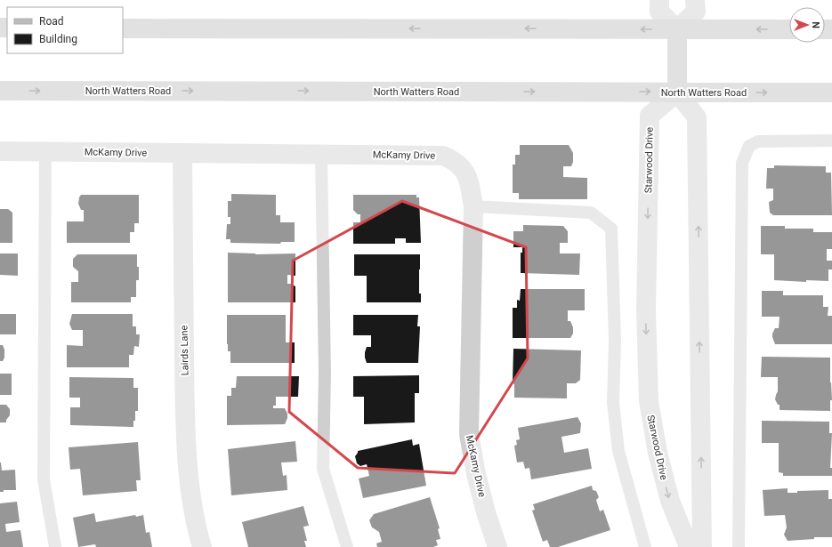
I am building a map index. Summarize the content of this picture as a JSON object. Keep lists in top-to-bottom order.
{
  "streets": {
    "main road": ["North Watters Road"],
    "street": ["McKamy Drive", "Starwood Drive", "Lairds Lane"]
  },
  "crossings": [
    ["North Watters Road", "Starwood Drive"],
    ["McKamy Drive", "Lairds Lane"]
  ],
  "legend": ["Road", "Building"],
  "north": "right"
}
